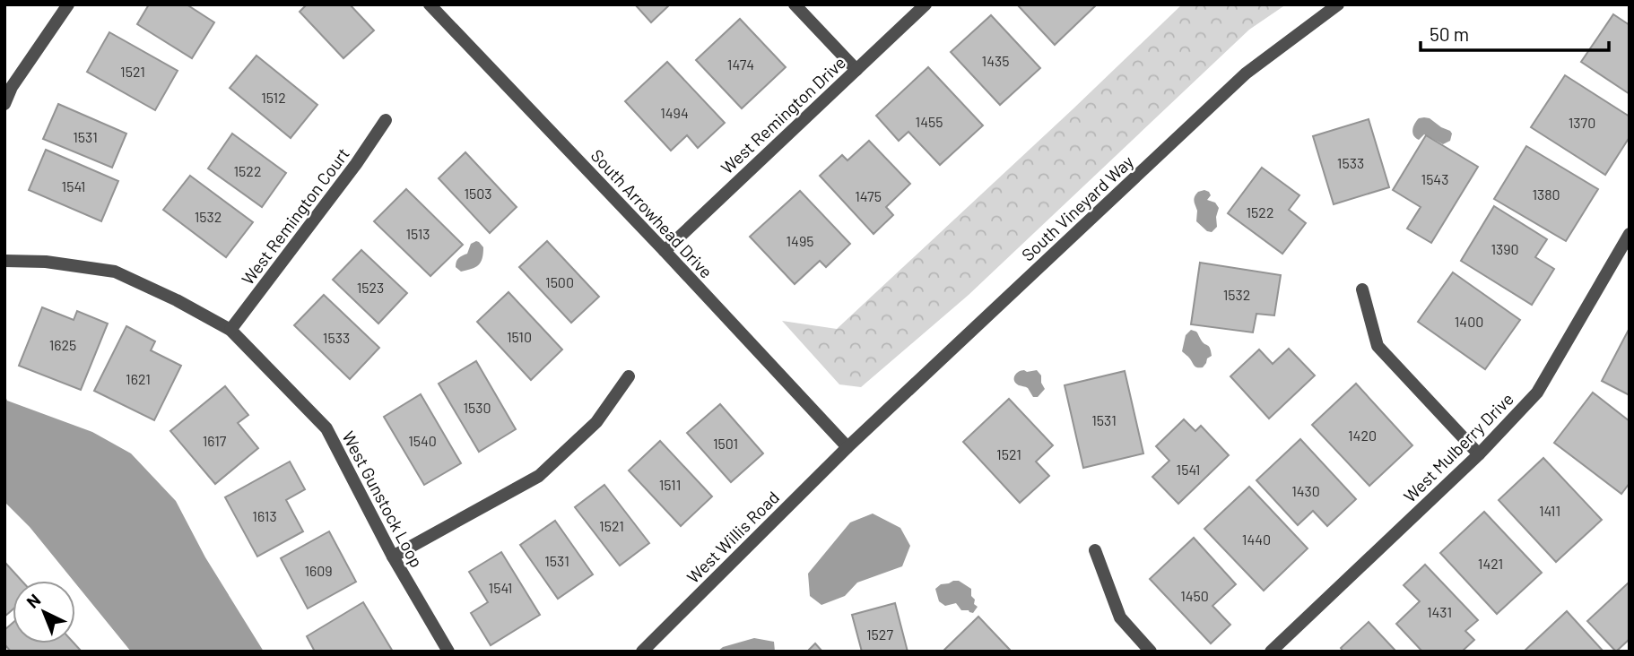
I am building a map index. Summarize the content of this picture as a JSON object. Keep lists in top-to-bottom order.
{
  "streets": {
    "street": [
      "West Remington Drive",
      "South Vineyard Way",
      "South Arrowhead Drive",
      "West Remington Court",
      "West Mulberry Drive",
      "West Gunstock Loop",
      "West Willis Road"
    ]
  },
  "crossings": [
    ["West Remington Drive", "South Arrowhead Drive"],
    ["South Vineyard Way", "South Arrowhead Drive"],
    ["South Vineyard Way", "West Willis Road"],
    ["South Arrowhead Drive", "West Willis Road"],
    ["West Remington Court", "West Gunstock Loop"]
  ],
  "house_numbers": [
    "1435",
    "1474",
    "1521",
    "1512",
    "1494",
    "1455",
    "1370",
    "1531",
    "1533",
    "1522",
    "1543",
    "1541",
    "1503",
    "1380",
    "1475",
    "1522",
    "1532",
    "1513",
    "1495",
    "1390",
    "1500",
    "1523",
    "1532",
    "1400",
    "1510",
    "1533",
    "1625",
    "1621",
    "1530",
    "1531",
    "1420",
    "1617",
    "1540",
    "1501",
    "1521",
    "1541",
    "1511",
    "1430",
    "1411",
    "1613",
    "1521",
    "1440",
    "1531",
    "1421",
    "1609",
    "1541",
    "1450",
    "1431",
    "1527"
  ],
  "scale_bar": "50 m",
  "north": "top left"
}
